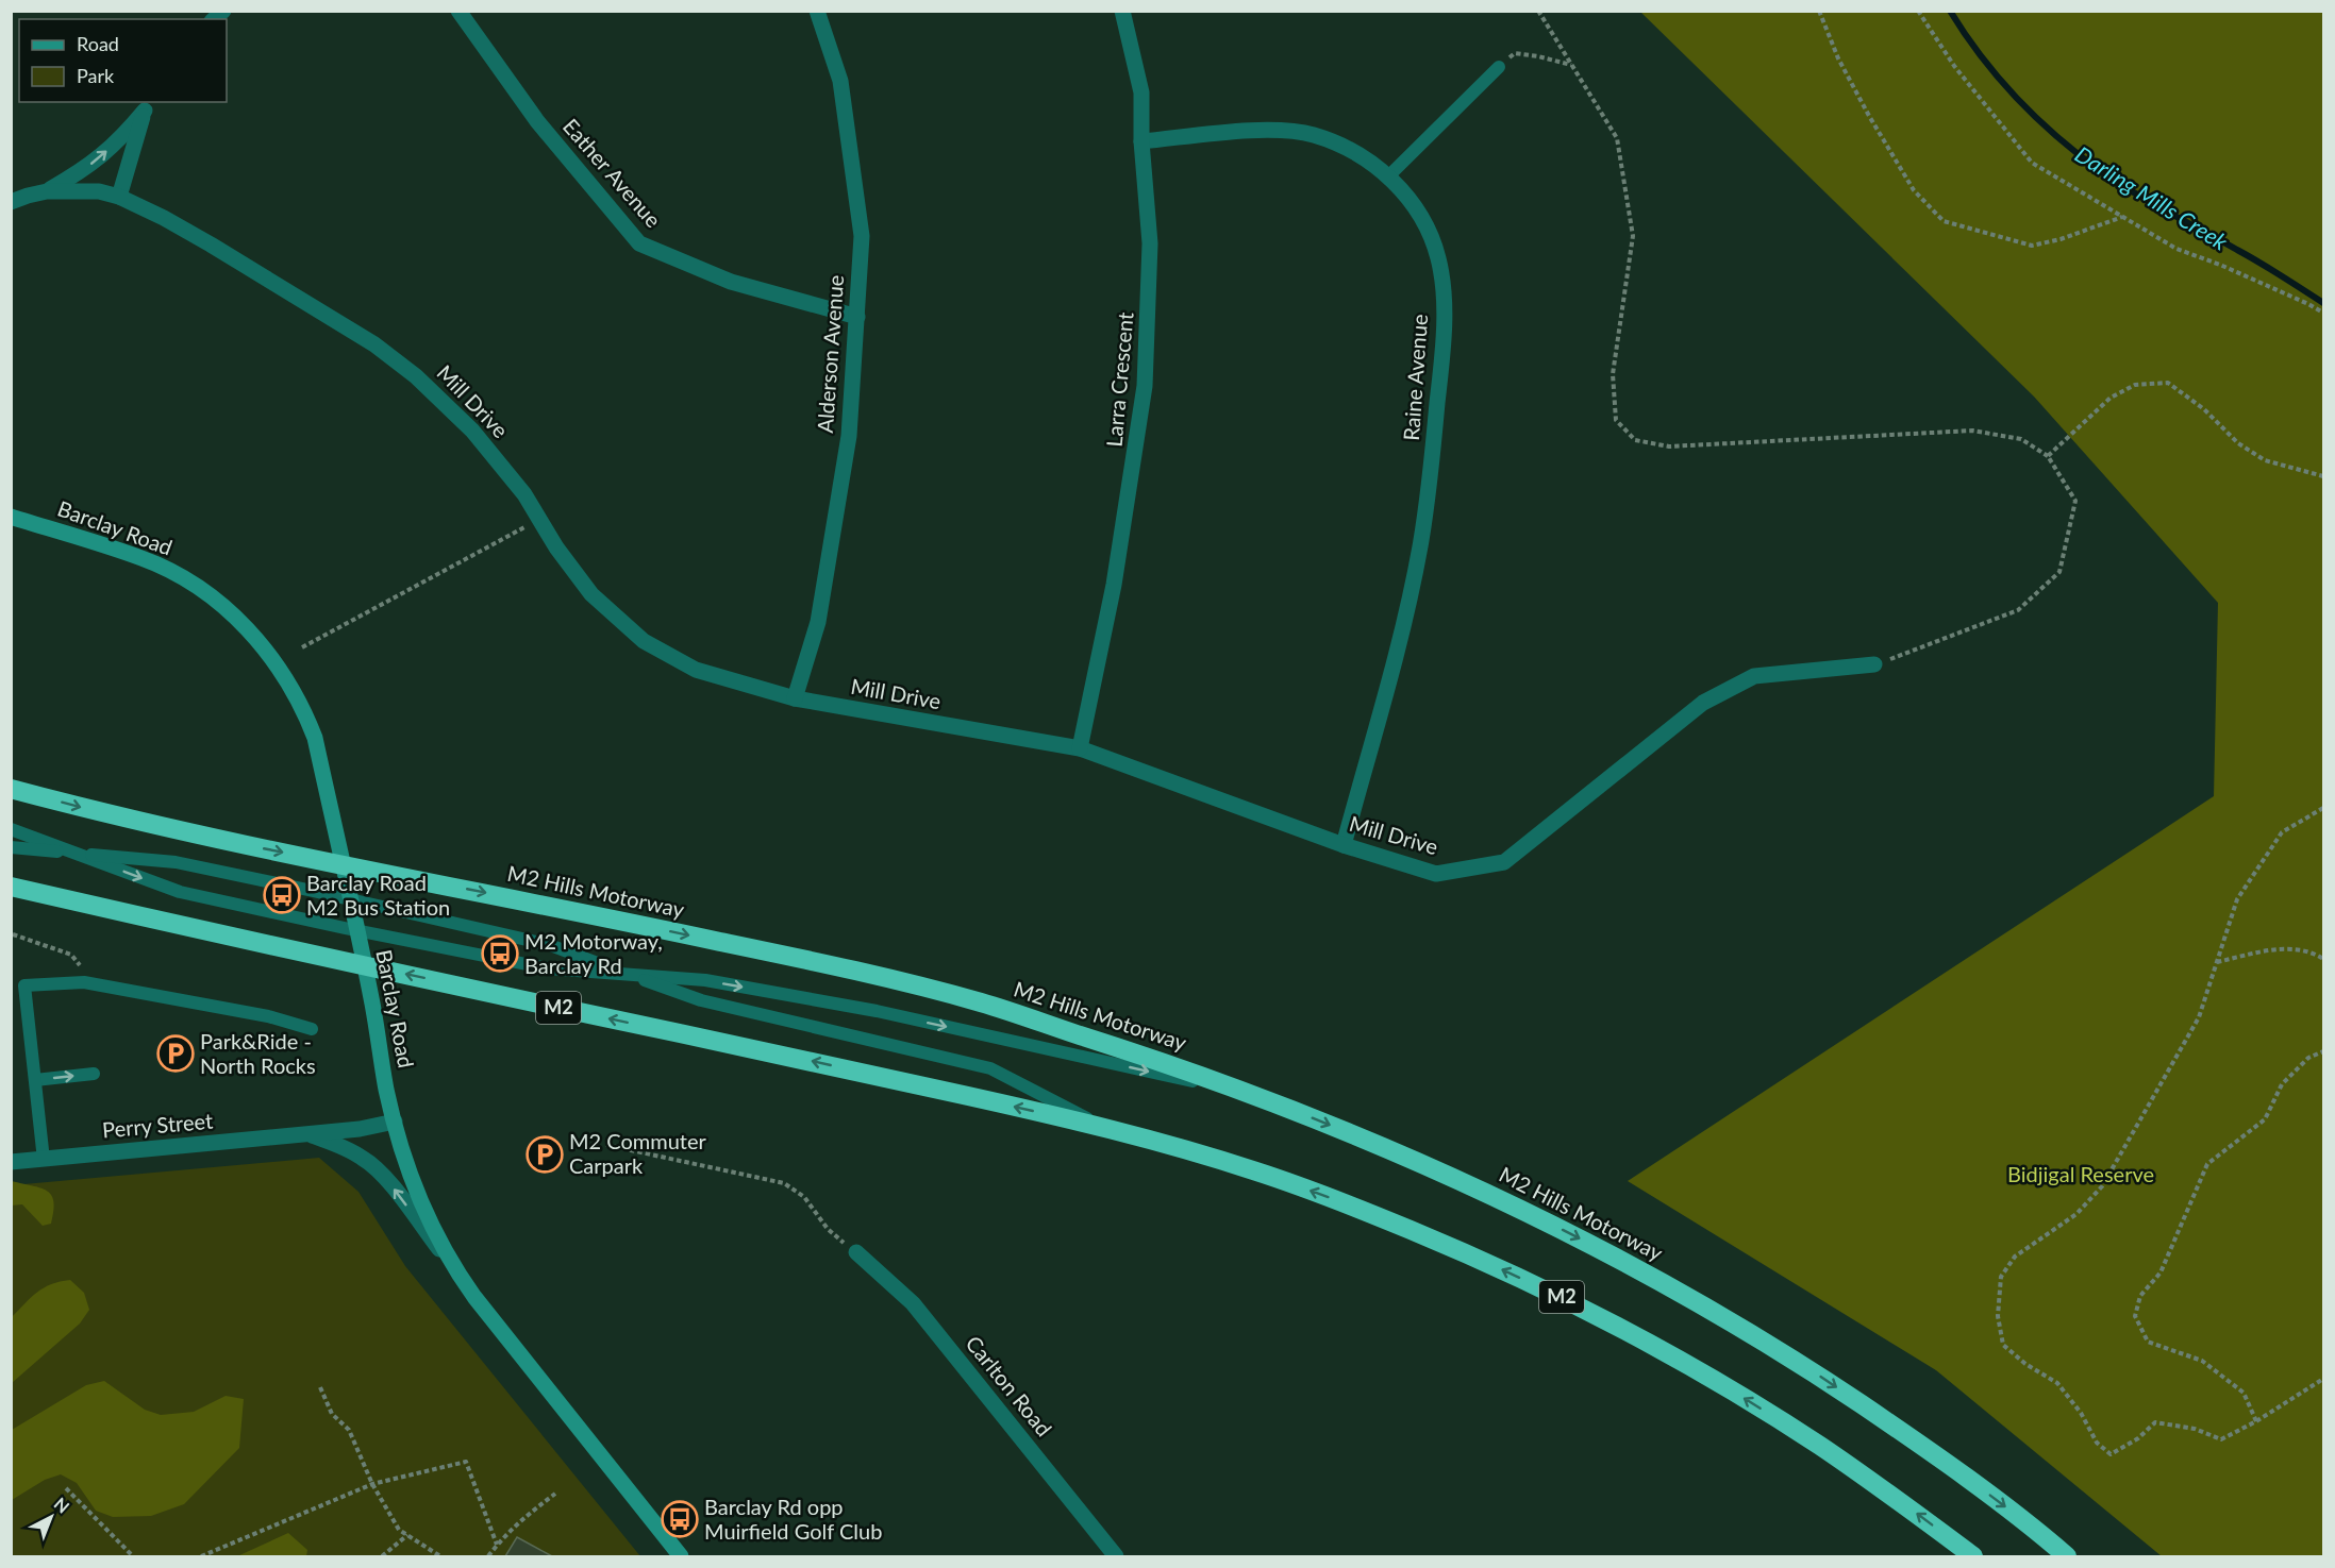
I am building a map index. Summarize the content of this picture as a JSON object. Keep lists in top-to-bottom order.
{
  "streets": {
    "highway": ["M2 Hills Motorway", "M2"],
    "main road": ["Barclay Road"],
    "street": [
      "Eather Avenue",
      "Alderson Avenue",
      "Raine Avenue",
      "Larra Crescent",
      "Mill Drive",
      "Perry Street",
      "Carlton Road"
    ]
  },
  "crossings": [
    ["Eather Avenue", "Alderson Avenue"],
    ["Alderson Avenue", "Mill Drive"],
    ["Raine Avenue", "Larra Crescent"],
    ["Raine Avenue", "Mill Drive"],
    ["Larra Crescent", "Mill Drive"],
    ["Barclay Road", "Perry Street"],
    ["M2 Hills Motorway", "M2"]
  ],
  "water": ["Darling Mills Creek"],
  "parks": ["Bidjigal Reserve"],
  "places": {
    "bus stop": ["Barclay Road M2 Bus Station", "M2 Motorway, Barclay Rd", "Barclay Rd opp Muirfield Golf Club"],
    "parking": ["Park&Ride - North Rocks", "M2 Commuter Carpark"]
  },
  "legend": ["Road", "Park"],
  "north": "top right"
}
